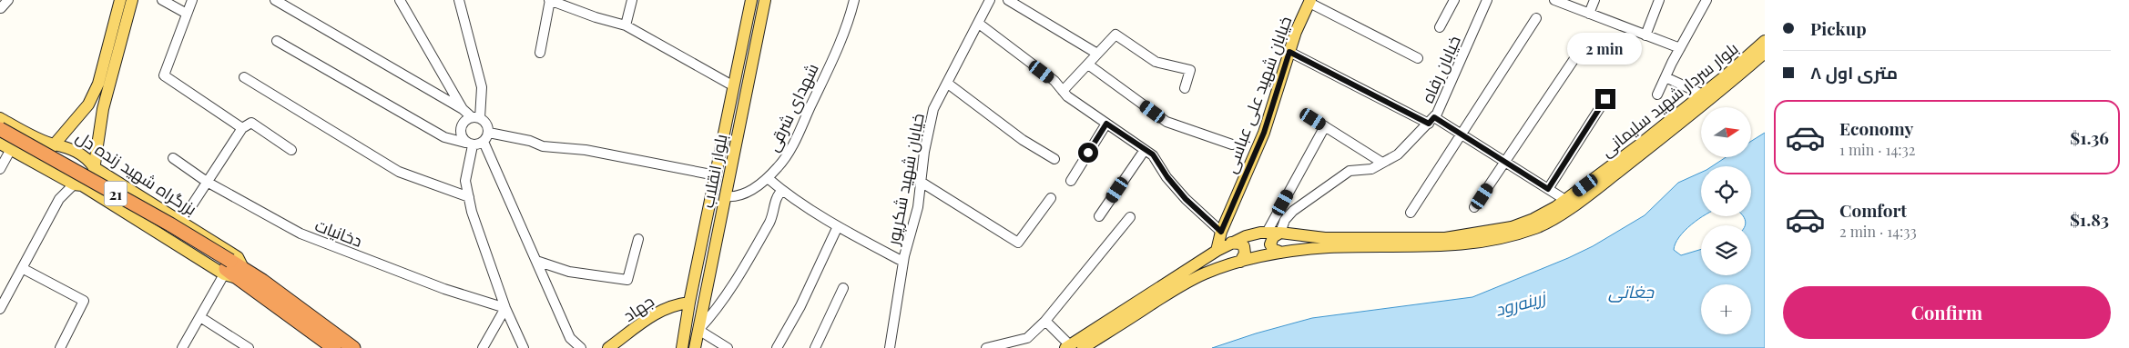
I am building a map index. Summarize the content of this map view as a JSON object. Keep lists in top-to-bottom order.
{
  "streets": {
    "highway": ["بزرگراه شهید زنده دل", "21"],
    "main road": [
      "خیابان شهید علی عباسی",
      "بلوار سردار شهید سلیمانی",
      "بلوار انقلاب",
      "جهاد"
    ],
    "street": [
      "خیابان رفاه",
      "شهدای شرقی",
      "خیابان شهید شکرپور",
      "دخانیات"
    ]
  },
  "crossings": [
    ["خیابان رفاه", "بلوار سردار شهید سلیمانی"],
    ["خیابان شهید علی عباسی", "بلوار سردار شهید سلیمانی"],
    ["شهدای شرقی", "بلوار انقلاب"],
    ["بلوار انقلاب", "جهاد"],
    ["بزرگراه شهید زنده دل", "21"]
  ],
  "water": ["جغاتی", "زرینه‌رود"],
  "north": "right",
  "page": {
    "banner": ["Pickup", "۸ متری اول"],
    "bubble": "2 min",
    "list": [
      {
        "name": "Economy",
        "note": "1 min · 14:32",
        "value": "$1.36"
      },
      {
        "name": "Comfort",
        "note": "2 min · 14:33",
        "value": "$1.83"
      }
    ],
    "map_buttons": "+",
    "buttons": "Confirm"
  }
}
